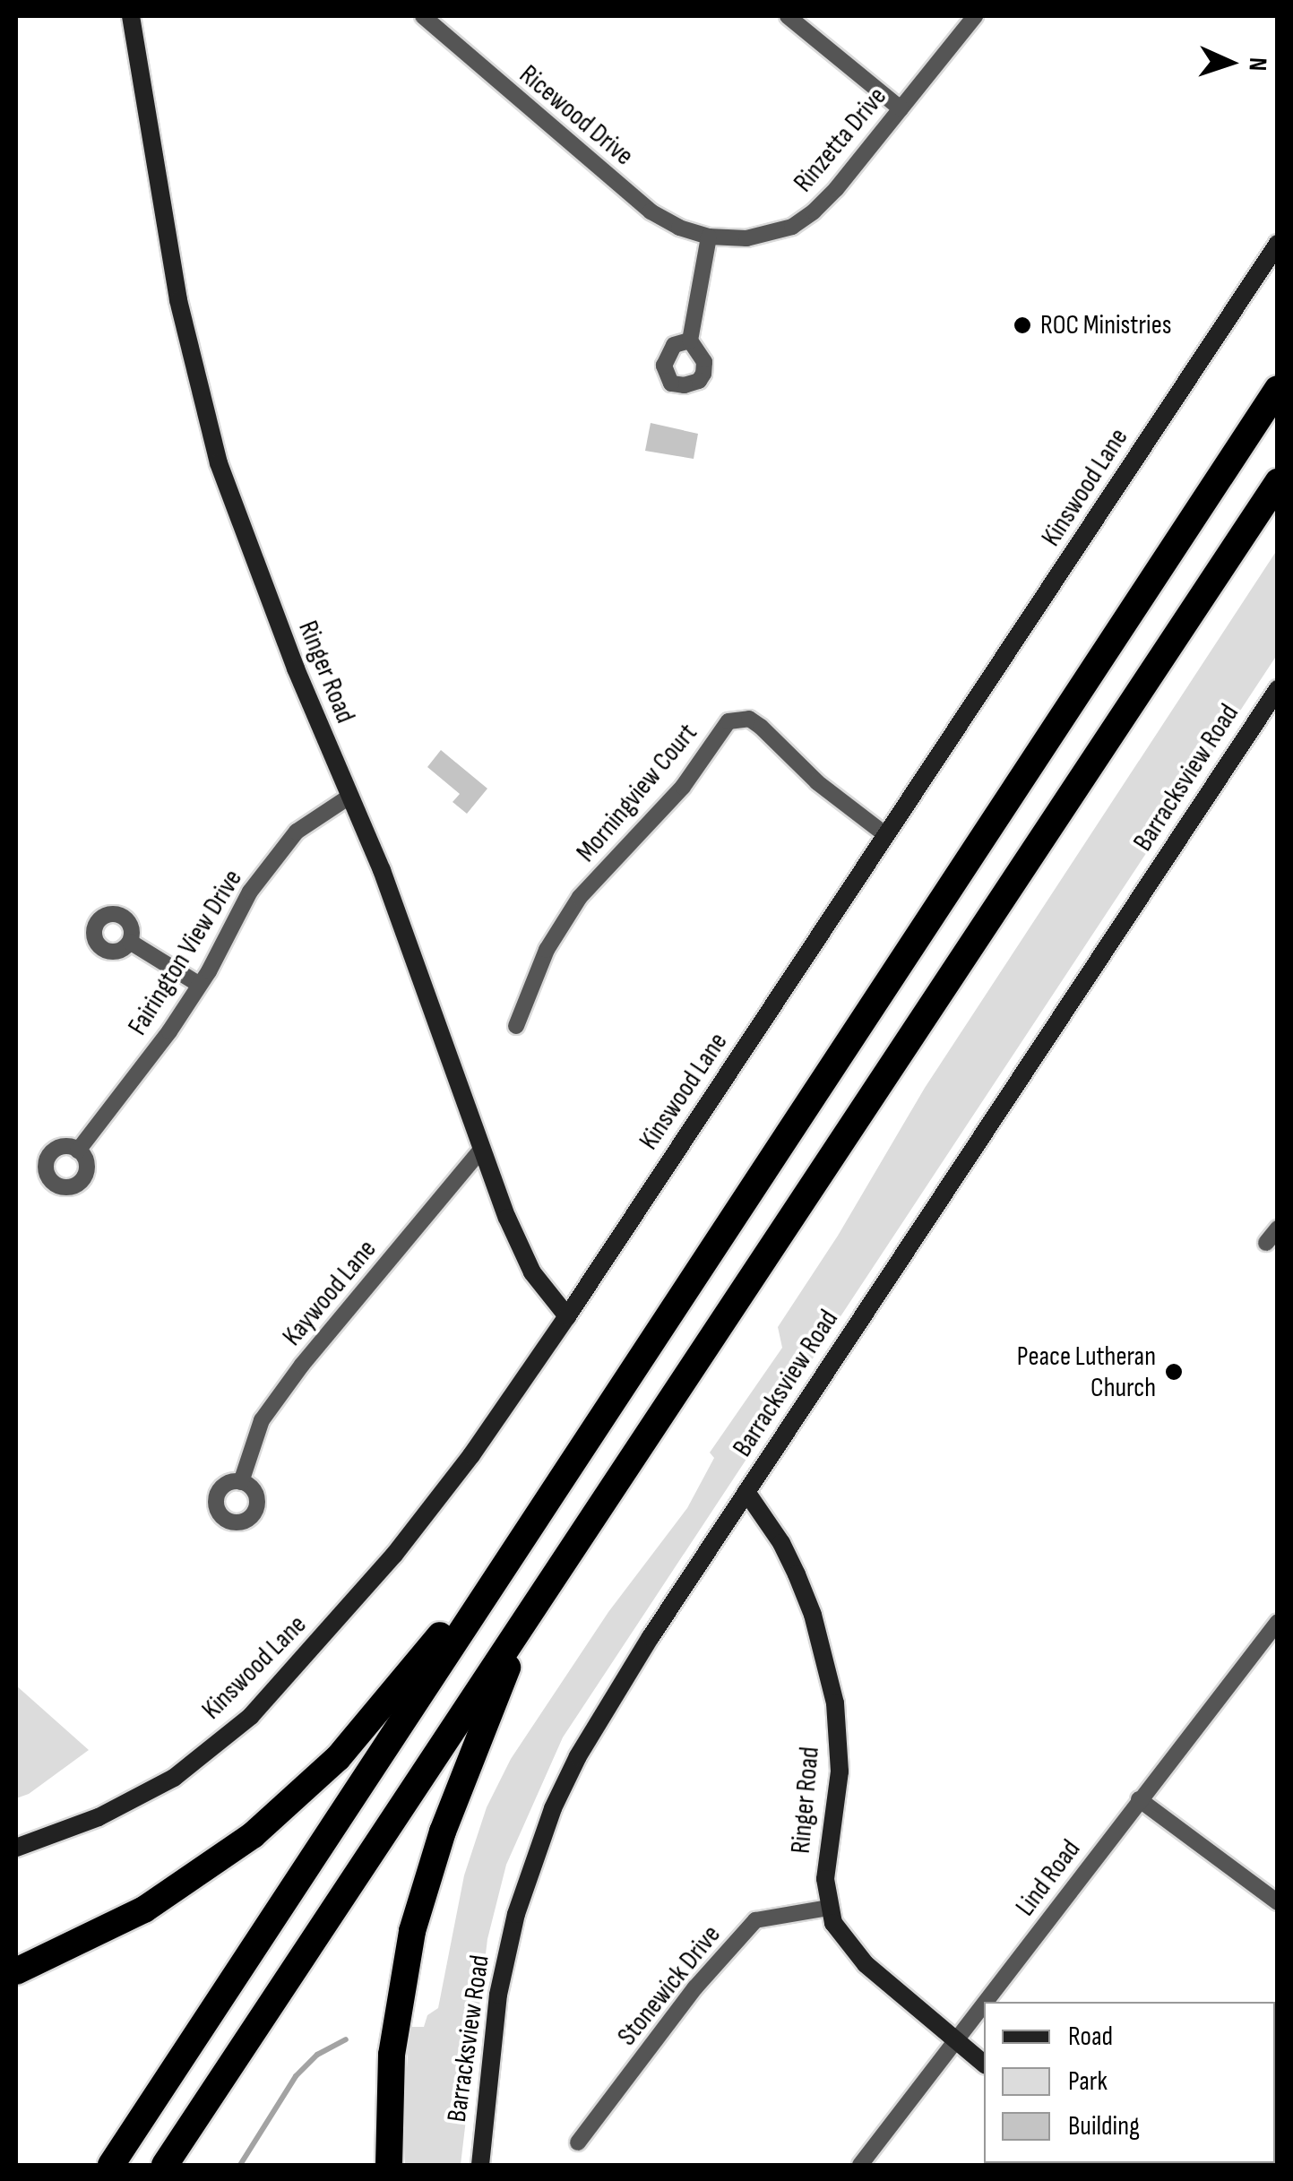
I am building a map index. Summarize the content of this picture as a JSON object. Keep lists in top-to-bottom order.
{
  "streets": {
    "street": [
      "Ricewood Drive",
      "Rinzetta Drive",
      "Kinswood Lane",
      "Ringer Road",
      "Barracksview Road",
      "Morningview Court",
      "Fairington View Drive",
      "Kaywood Lane",
      "Lind Road",
      "Stonewick Drive"
    ]
  },
  "crossings": [
    ["Ricewood Drive", "Rinzetta Drive"],
    ["Kinswood Lane", "Ringer Road"],
    ["Kinswood Lane", "Morningview Court"],
    ["Ringer Road", "Barracksview Road"],
    ["Ringer Road", "Fairington View Drive"],
    ["Ringer Road", "Kaywood Lane"],
    ["Ringer Road", "Lind Road"],
    ["Ringer Road", "Stonewick Drive"]
  ],
  "places": ["ROC Ministries", "Peace Lutheran Church"],
  "legend": ["Road", "Park", "Building"],
  "north": "right"
}
